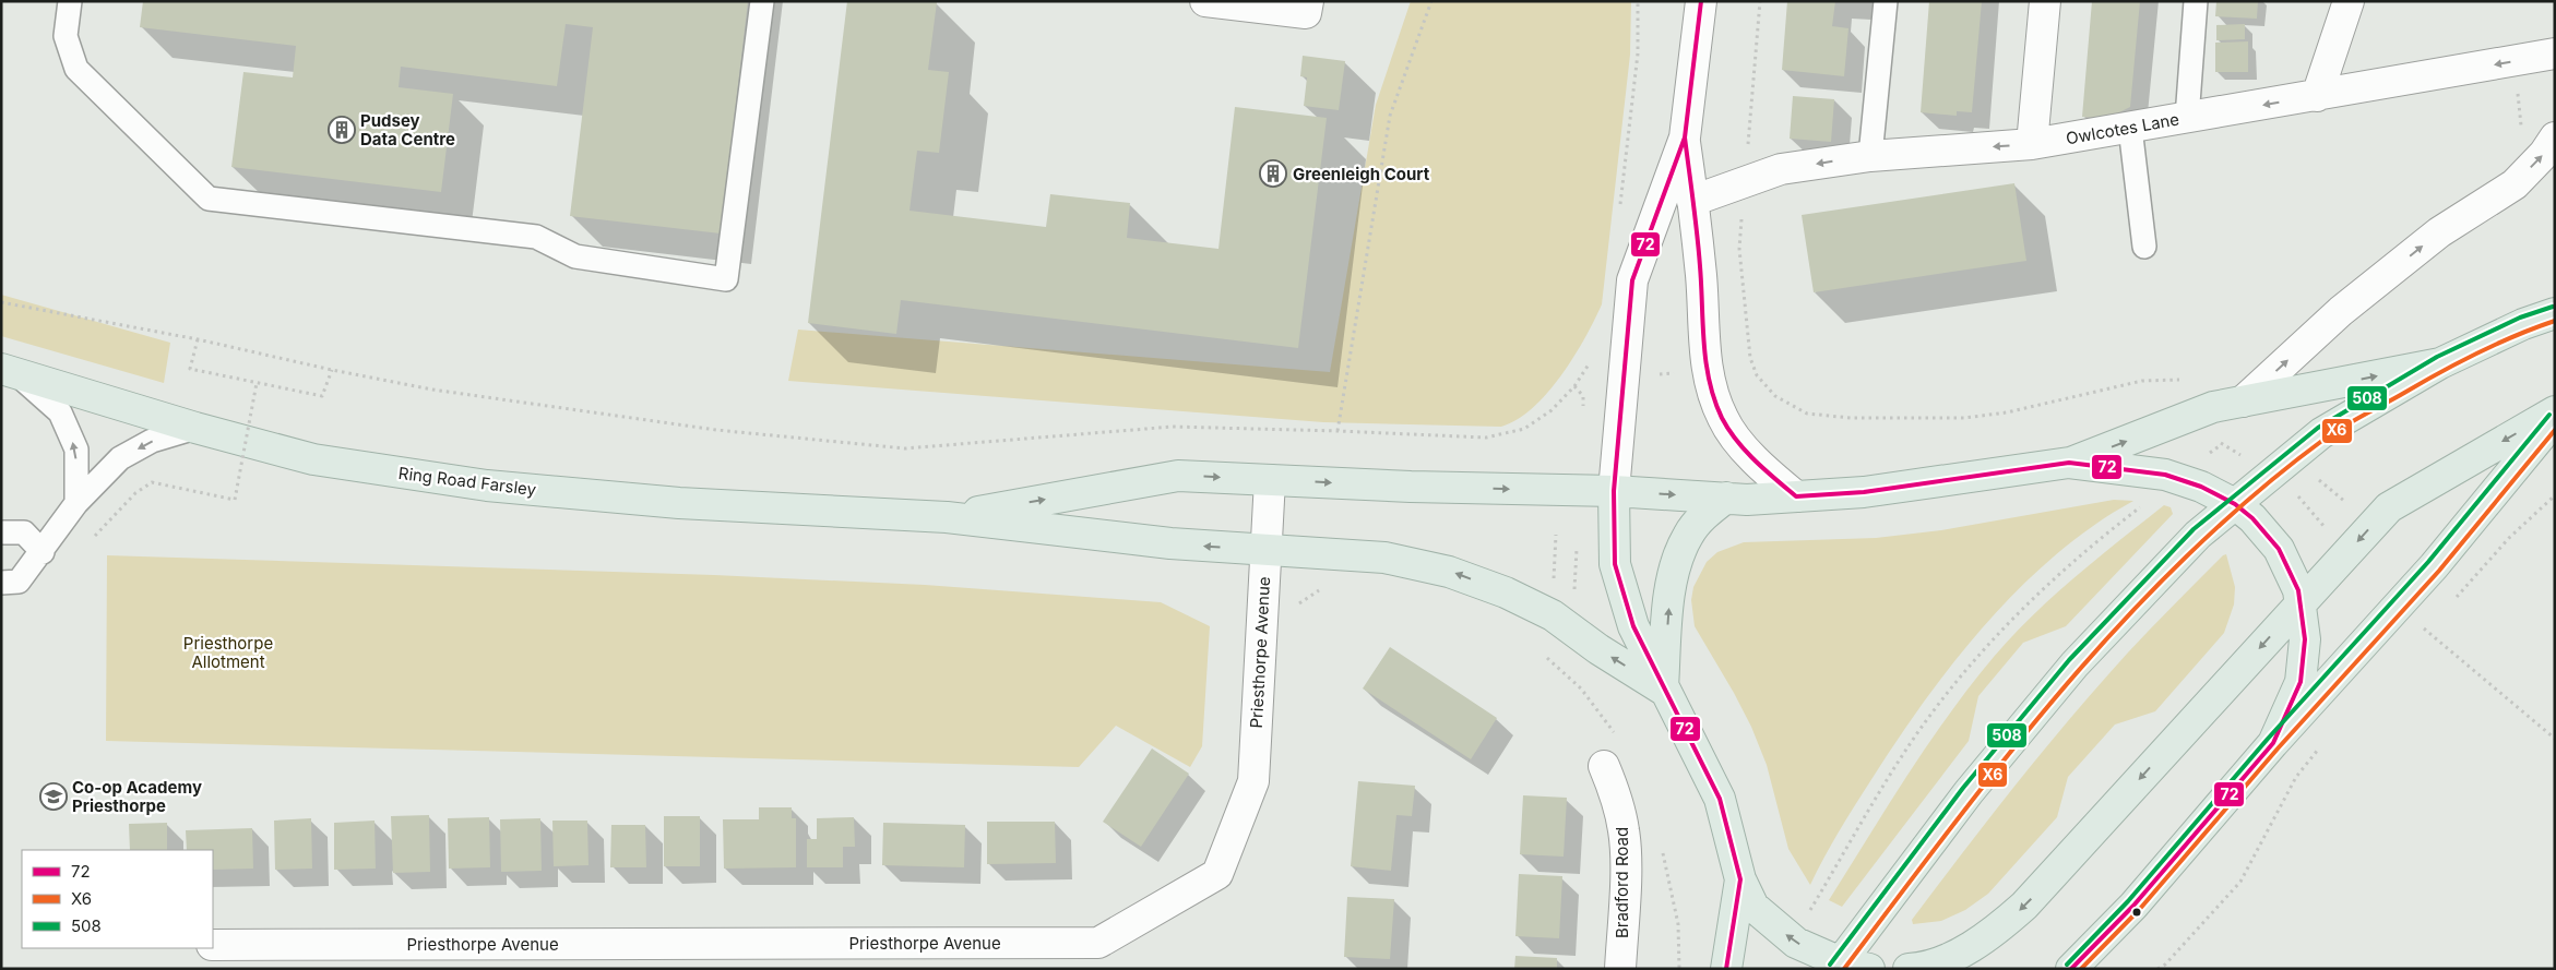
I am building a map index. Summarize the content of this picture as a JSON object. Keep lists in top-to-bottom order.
{
  "streets": {
    "highway": ["Ring Road Farsley"],
    "street": ["Owlcotes Lane", "Priesthorpe Avenue", "Bradford Road"]
  },
  "one_way": ["Owlcotes Lane"],
  "parks": ["Priesthorpe Allotment"],
  "places": {
    "building": ["Pudsey Data Centre", "Greenleigh Court"],
    "school or university": ["Co-op Academy Priesthorpe"]
  },
  "lines": ["transit line 72", "transit line 508", "transit line X6"],
  "legend": ["72", "X6", "508"]
}
